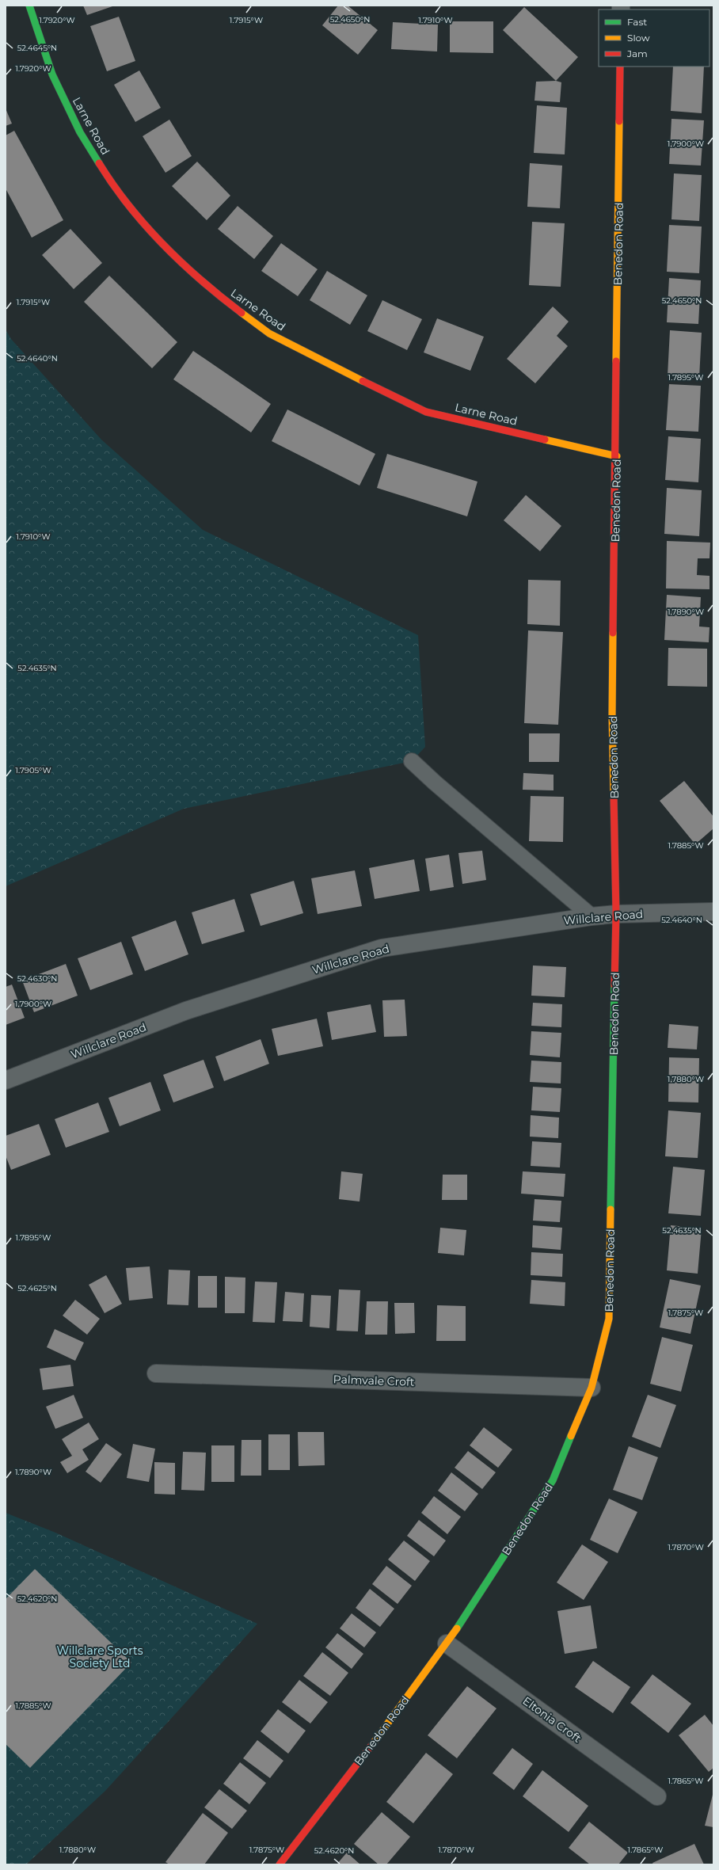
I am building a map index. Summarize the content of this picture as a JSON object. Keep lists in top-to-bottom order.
{
  "streets": {
    "street": [
      "Larne Road",
      "Benedon Road",
      "Willclare Road",
      "Palmvale Croft",
      "Eltonia Croft"
    ]
  },
  "crossings": [
    ["Larne Road", "Benedon Road"],
    ["Benedon Road", "Willclare Road"],
    ["Benedon Road", "Palmvale Croft"],
    ["Benedon Road", "Eltonia Croft"]
  ],
  "parks": ["Willclare Sports Society Ltd"],
  "legend": ["Fast", "Slow", "Jam"],
  "coordinates": [
    "52.4650°N",
    "1.7920°W",
    "1.7915°W",
    "1.7910°W",
    "52.4645°N",
    "1.7900°W",
    "52.4640°N",
    "1.7895°W",
    "1.7890°W",
    "52.4635°N",
    "1.7905°W",
    "1.7885°W",
    "52.4630°N",
    "1.7880°W",
    "52.4625°N",
    "1.7875°W",
    "1.7870°W",
    "52.4620°N",
    "1.7865°W"
  ]
}
